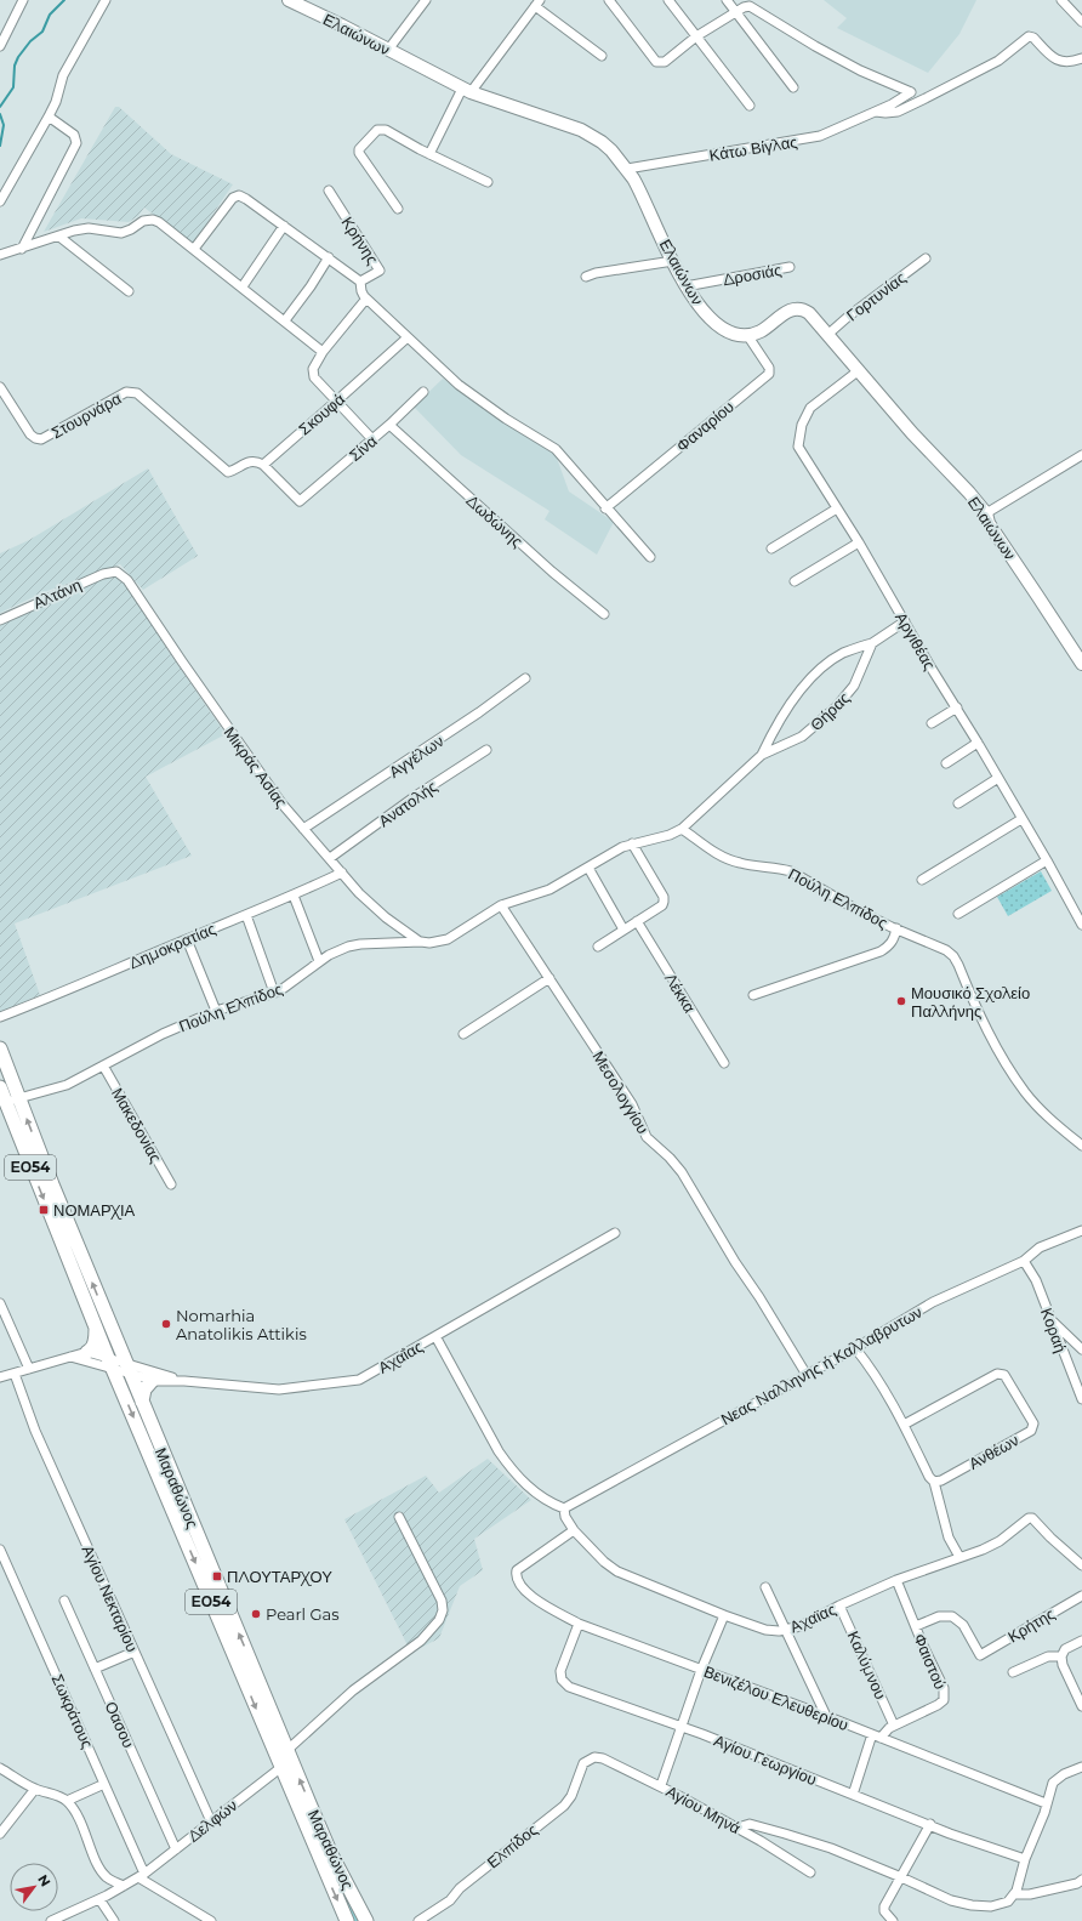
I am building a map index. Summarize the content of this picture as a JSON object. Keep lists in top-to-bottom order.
{
  "streets": {
    "main road": ["Ελαιώνων", "ΕΟ54", "Μαραθώνος"],
    "street": [
      "Κάτω Βίγλας",
      "Κρήνης",
      "Δροσιάς",
      "Γορτυνίας",
      "Σκουφά",
      "Στουρνάρα",
      "Φαναρίου",
      "Σίνα",
      "Δωδώνης",
      "Αλτάνη",
      "Αργιθέας",
      "Θήρας",
      "Αγγέλων",
      "Μικράς Ασίας",
      "Ανατολής",
      "Πούλη Ελπίδος",
      "Δημοκρατίας",
      "Λέκκα",
      "Μεσολογγίου",
      "Μακεδονίας",
      "Κοραή",
      "Αχαΐας",
      "Νεας Nαλληνης ή Καλλαβρυτων",
      "Ανθέων",
      "Αγίου Νεκταρίου",
      "Αχαϊας",
      "Κρήτης",
      "Φαιστού",
      "Καλύμνου",
      "Βενιζέλου Ελευθερίου",
      "Σωκράτους",
      "Οασου",
      "Αγίου Γεωργίου",
      "Αγίου Μηνά",
      "Δελφών",
      "Ελπίδος"
    ]
  },
  "crossings": [
    ["Ελαιώνων", "Κάτω Βίγλας"],
    ["Ελαιώνων", "Δροσιάς"],
    ["Ελαιώνων", "Γορτυνίας"],
    ["Ελαιώνων", "Φαναρίου"],
    ["Ελαιώνων", "Αργιθέας"],
    ["Σκουφά", "Στουρνάρα"],
    ["Σκουφά", "Σίνα"],
    ["Στουρνάρα", "Σίνα"],
    ["Σίνα", "Δωδώνης"],
    ["Αλτάνη", "Μικράς Ασίας"],
    ["Αργιθέας", "Θήρας"],
    ["Θήρας", "Πούλη Ελπίδος"],
    ["Αγγέλων", "Μικράς Ασίας"],
    ["Μικράς Ασίας", "Ανατολής"],
    ["Μικράς Ασίας", "Πούλη Ελπίδος"],
    ["Μικράς Ασίας", "Δημοκρατίας"],
    ["Πούλη Ελπίδος", "Μεσολογγίου"],
    ["Πούλη Ελπίδος", "Μακεδονίας"],
    ["Πούλη Ελπίδος", "Μαραθώνος"],
    ["Μεσολογγίου", "Νεας Nαλληνης ή Καλλαβρυτων"],
    ["Κοραή", "Νεας Nαλληνης ή Καλλαβρυτων"],
    ["Αχαΐας", "Νεας Nαλληνης ή Καλλαβρυτων"],
    ["Αχαΐας", "Μαραθώνος"],
    ["Αχαΐας", "Αχαϊας"],
    ["Νεας Nαλληνης ή Καλλαβρυτων", "Αχαϊας"],
    ["Μαραθώνος", "Δελφών"],
    ["Αγίου Νεκταρίου", "Δελφών"],
    ["Αχαϊας", "Φαιστού"],
    ["Αχαϊας", "Καλύμνου"],
    ["Αχαϊας", "Βενιζέλου Ελευθερίου"],
    ["Κρήτης", "Φαιστού"],
    ["Φαιστού", "Καλύμνου"],
    ["Φαιστού", "Βενιζέλου Ελευθερίου"],
    ["Βενιζέλου Ελευθερίου", "Αγίου Γεωργίου"],
    ["Σωκράτους", "Δελφών"],
    ["Οασου", "Δελφών"],
    ["Αγίου Μηνά", "Ελπίδος"]
  ],
  "places": {
    "other": ["Μουσικό Σχολείο Παλλήνης", "Nomarhia Anatolikis Attikis", "Pearl Gas"],
    "transit": ["ΝΟΜΑΡΧΙΑ", "ΠΛΟΥΤΑΡΧΟΥ"]
  },
  "north": "top right"
}
